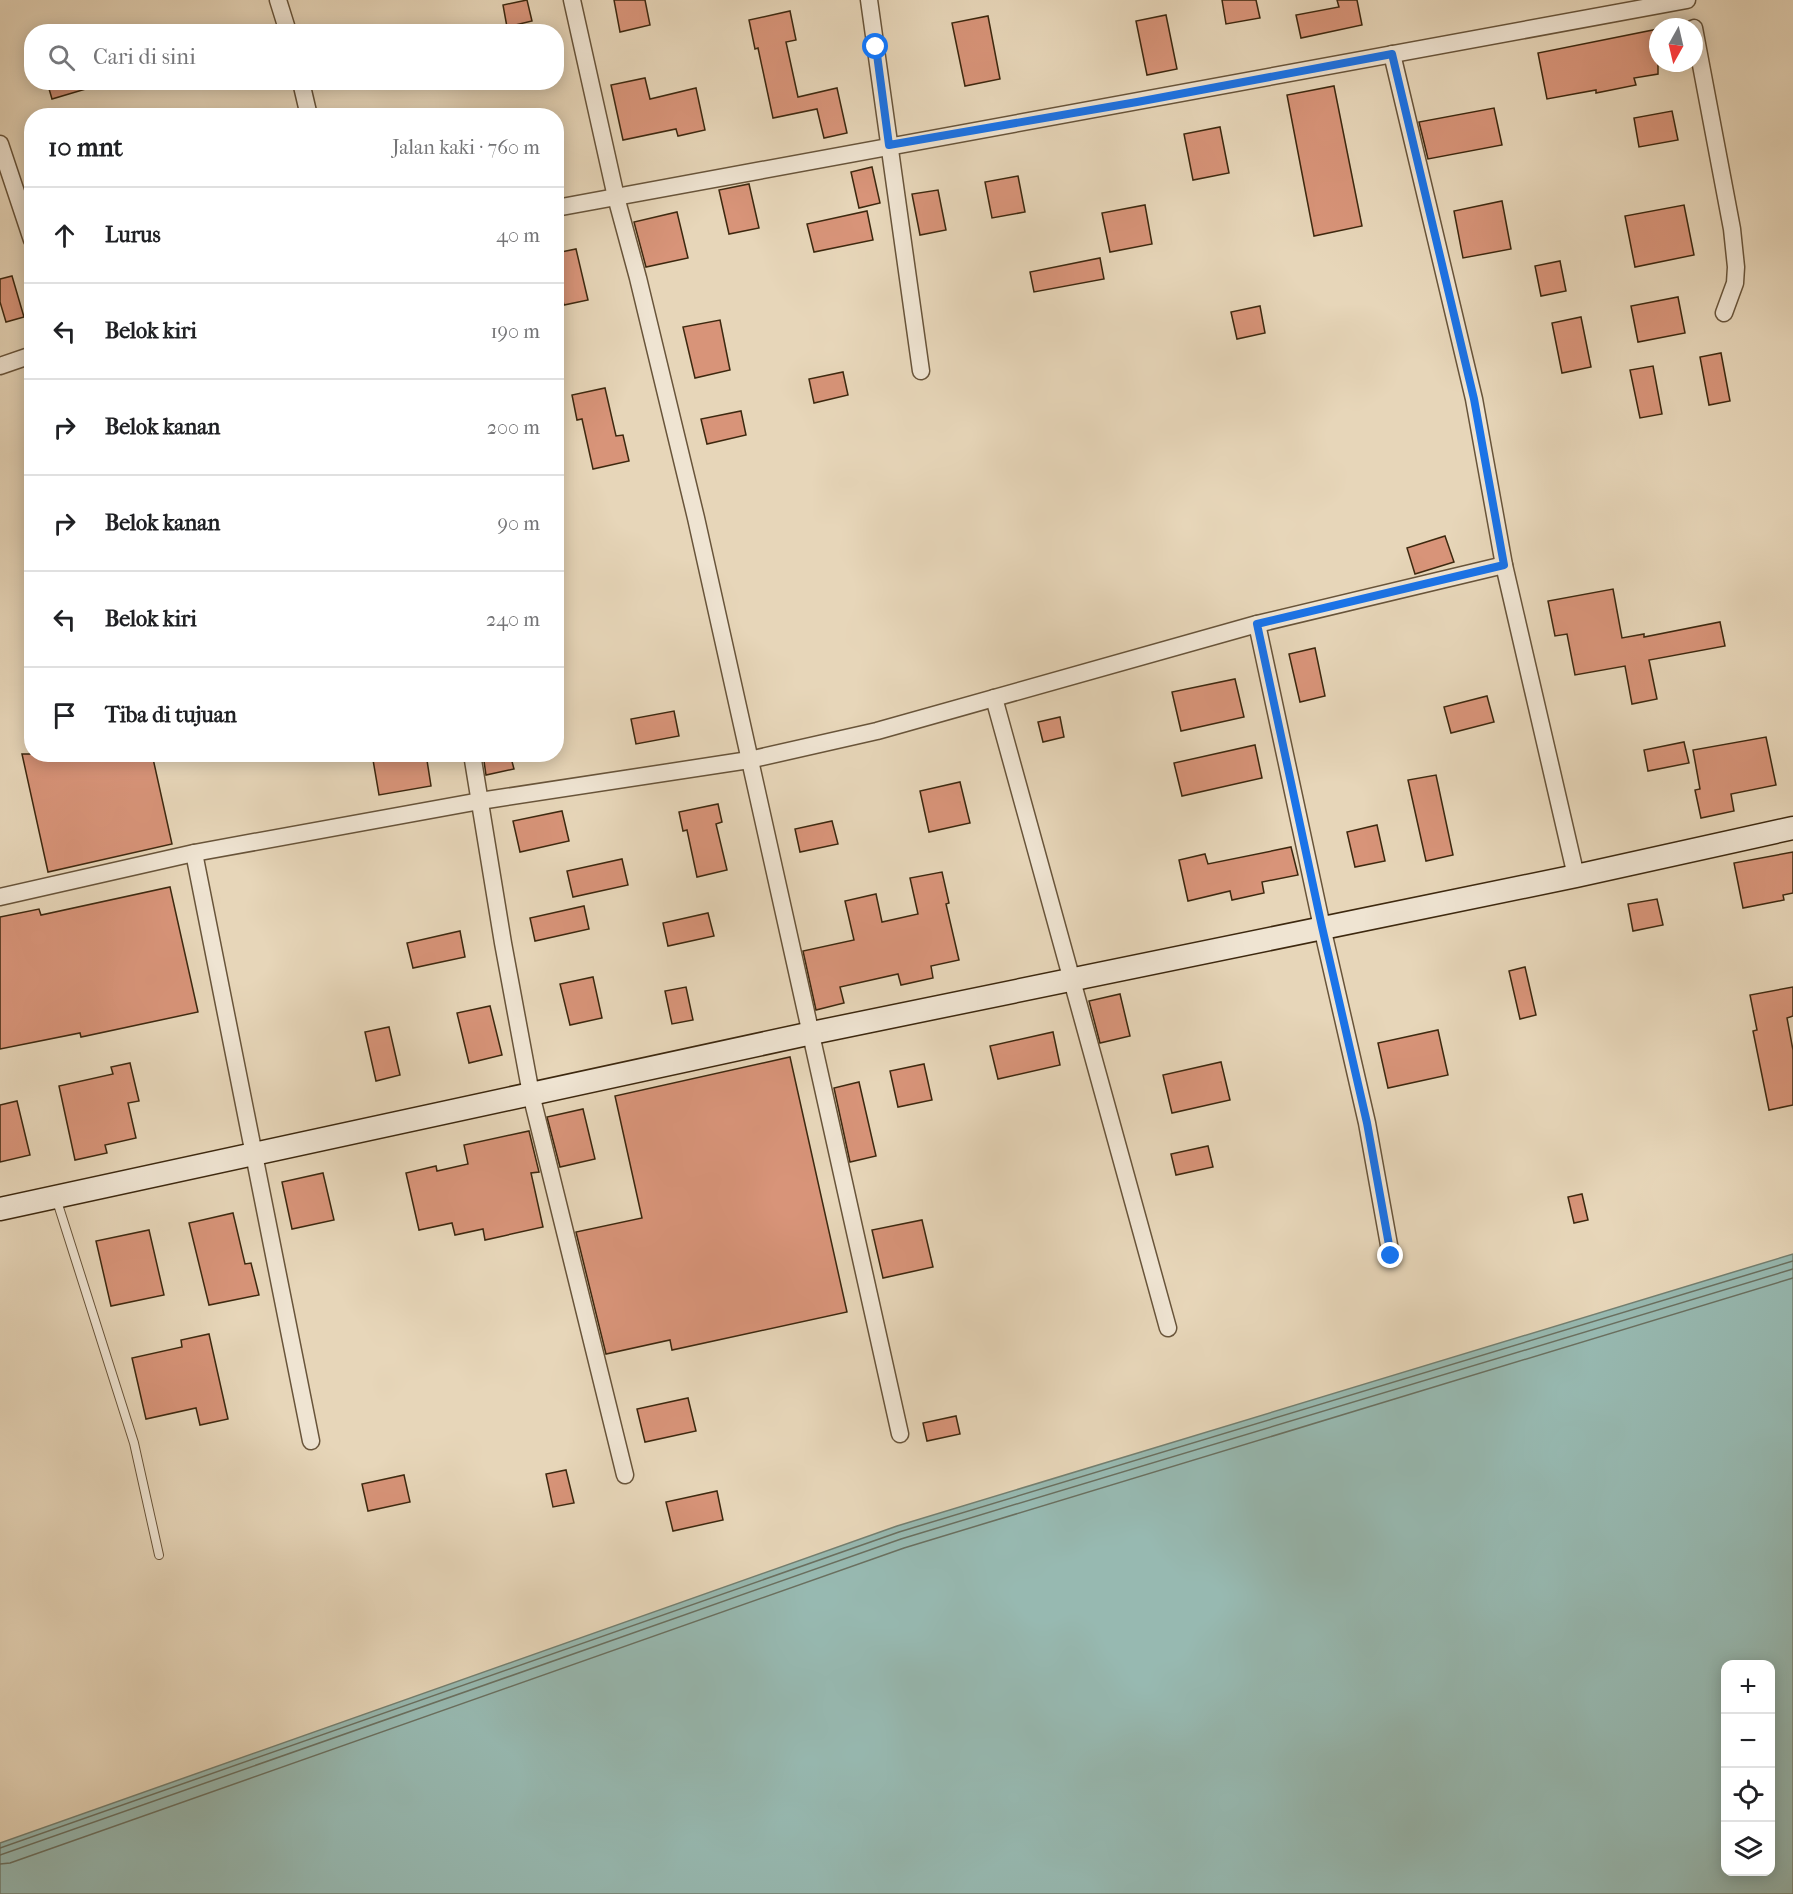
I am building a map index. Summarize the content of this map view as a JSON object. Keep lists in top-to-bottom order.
{
  "north": "bottom",
  "page": {
    "search": "Cari di sini",
    "heading": ["10 mnt", "Jalan kaki · 760 m"],
    "list": [
      ["Lurus", "40 m"],
      ["Belok kiri", "190 m"],
      ["Belok kanan", "200 m"],
      ["Belok kanan", "90 m"],
      ["Belok kiri", "240 m"],
      "Tiba di tujuan"
    ],
    "map_buttons": ["+", "−"]
  }
}
